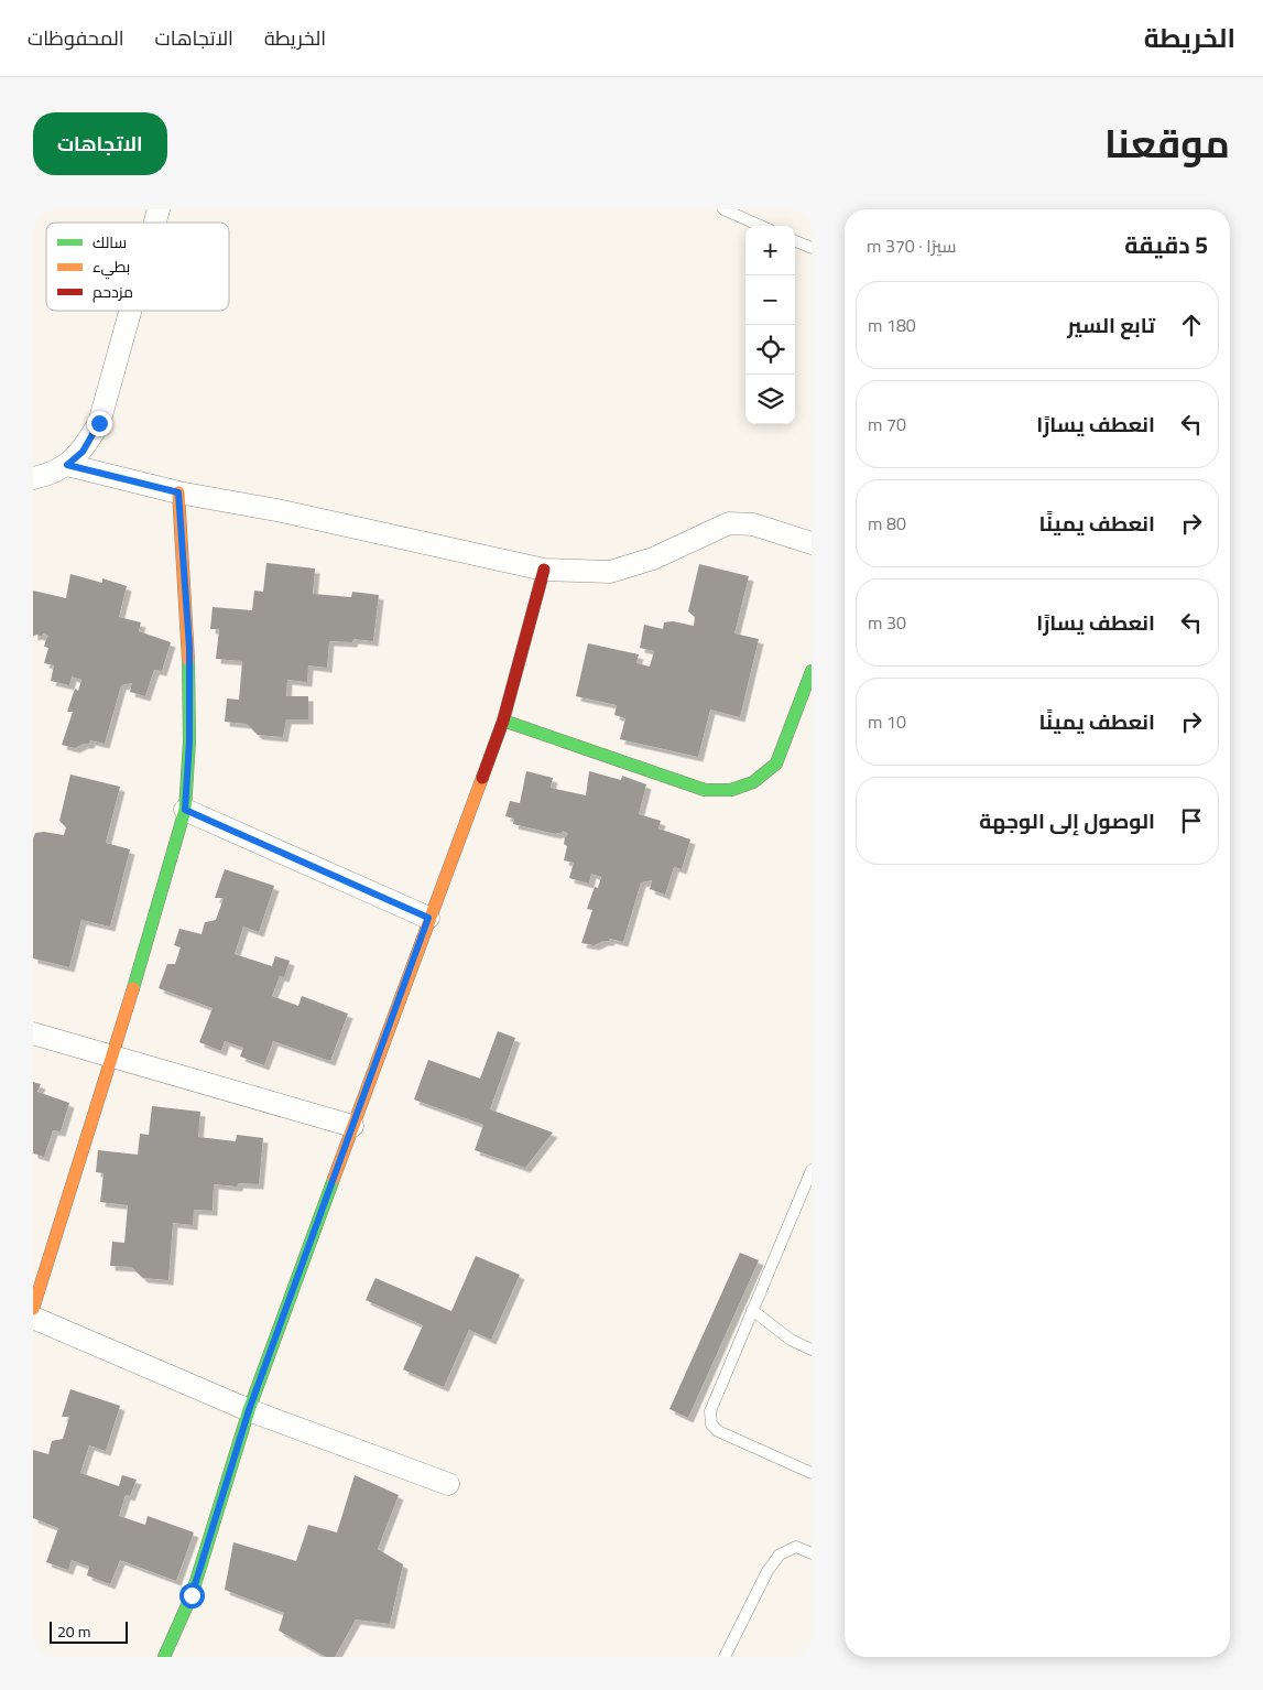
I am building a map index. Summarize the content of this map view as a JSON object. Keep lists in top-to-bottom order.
{
  "legend": ["سالك", "بطيء", "مزدحم"],
  "scale_bar": "20 m",
  "page": {
    "header": "الخريطة",
    "nav": ["الخريطة", "الاتجاهات", "المحفوظات"],
    "title": "موقعنا",
    "buttons": "الاتجاهات",
    "heading": ["5 دقيقة", "سيرًا · 370 m"],
    "map_buttons": ["+", "−"],
    "list": [
      ["تابع السير", "180 m"],
      ["انعطف يسارًا", "70 m"],
      ["انعطف يمينًا", "80 m"],
      ["انعطف يسارًا", "30 m"],
      ["انعطف يمينًا", "10 m"],
      "الوصول إلى الوجهة"
    ],
    "scale": "20 m"
  }
}
